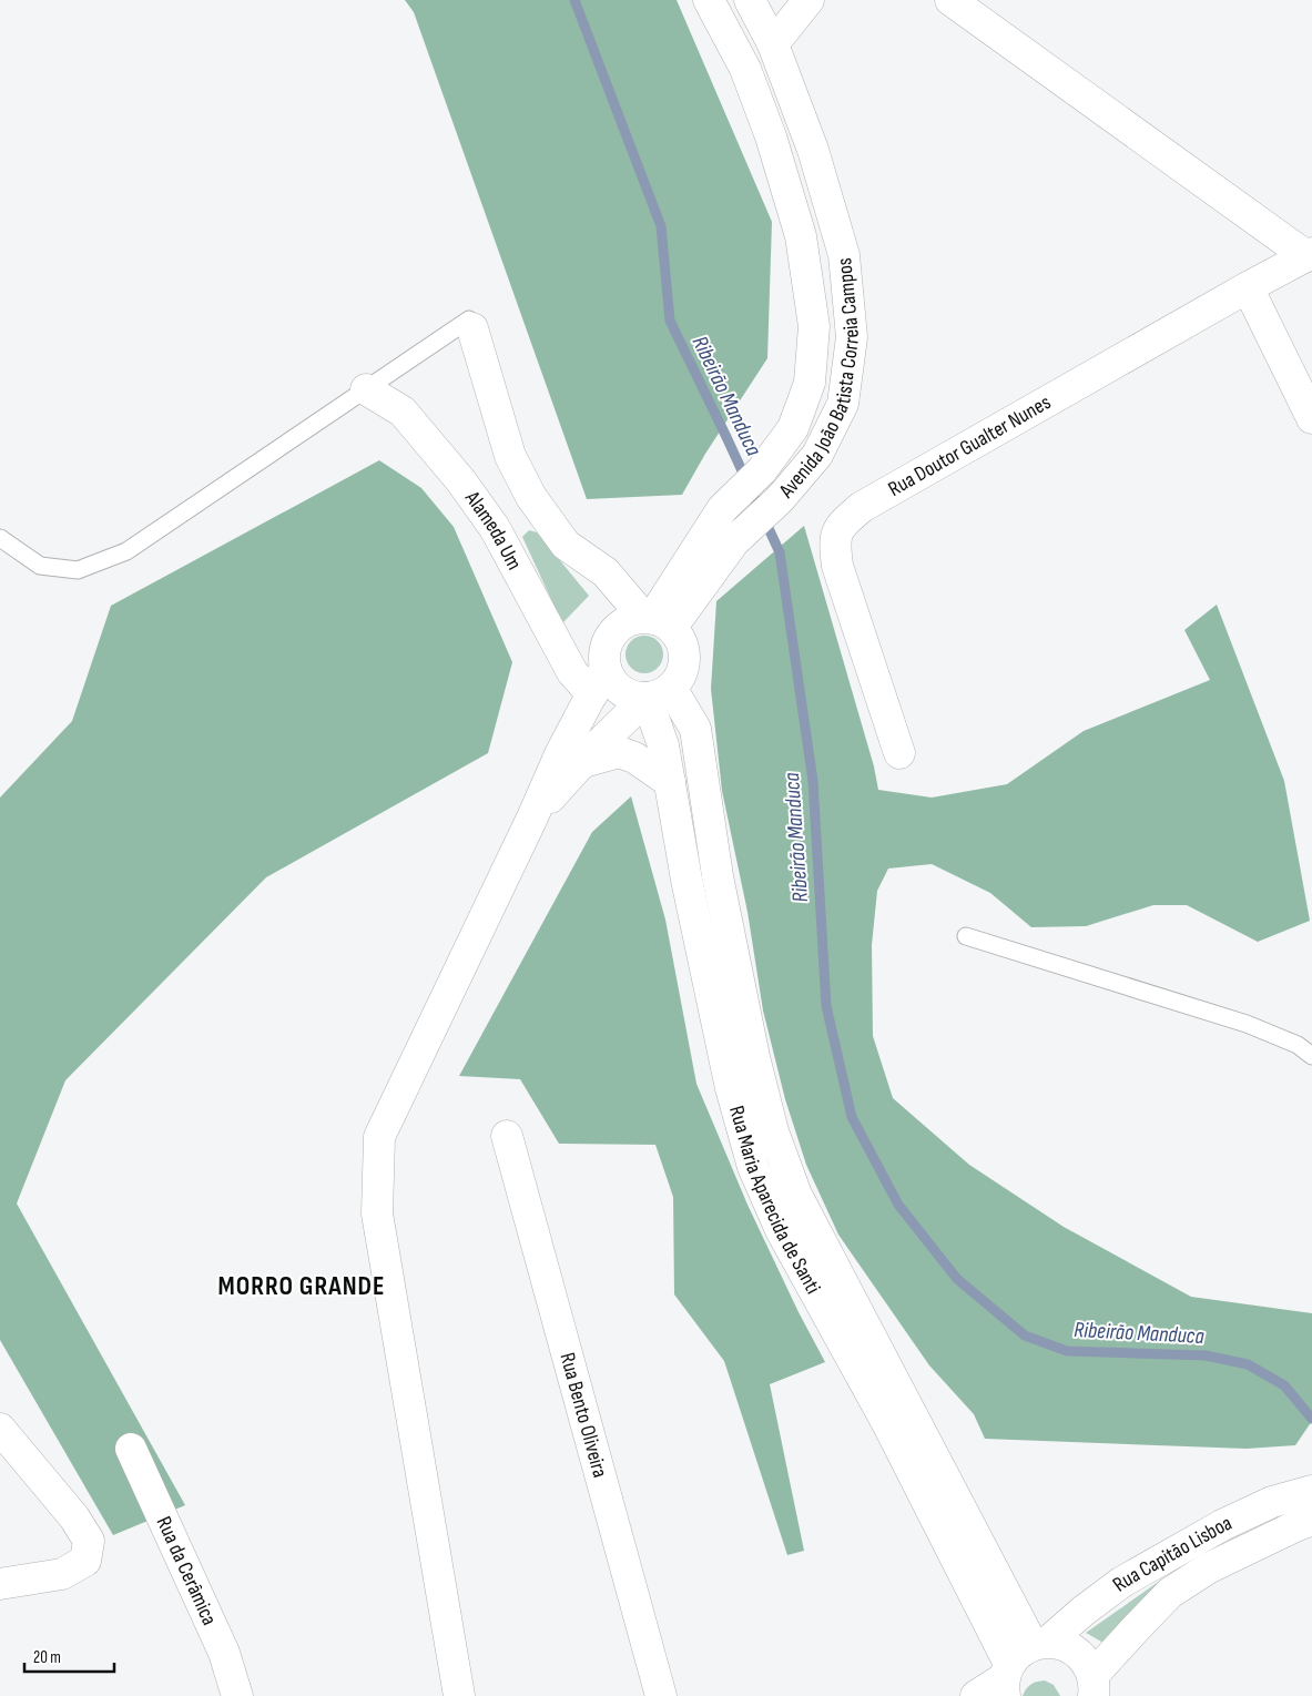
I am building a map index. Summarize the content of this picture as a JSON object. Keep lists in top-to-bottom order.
{
  "streets": {
    "main road": [
      "Avenida João Batista Correia Campos",
      "Rua Doutor Gualter Nunes",
      "Alameda Um",
      "Rua Maria Aparecida de Santi",
      "Rua Bento Oliveira",
      "Rua Capitão Lisboa",
      "Rua da Cerâmica"
    ]
  },
  "crossings": [
    ["Avenida João Batista Correia Campos", "Rua Maria Aparecida de Santi"],
    ["Rua Maria Aparecida de Santi", "Rua Capitão Lisboa"]
  ],
  "districts": ["MORRO GRANDE"],
  "water": ["Ribeirão Manduca"],
  "scale_bar": "20 m"
}
